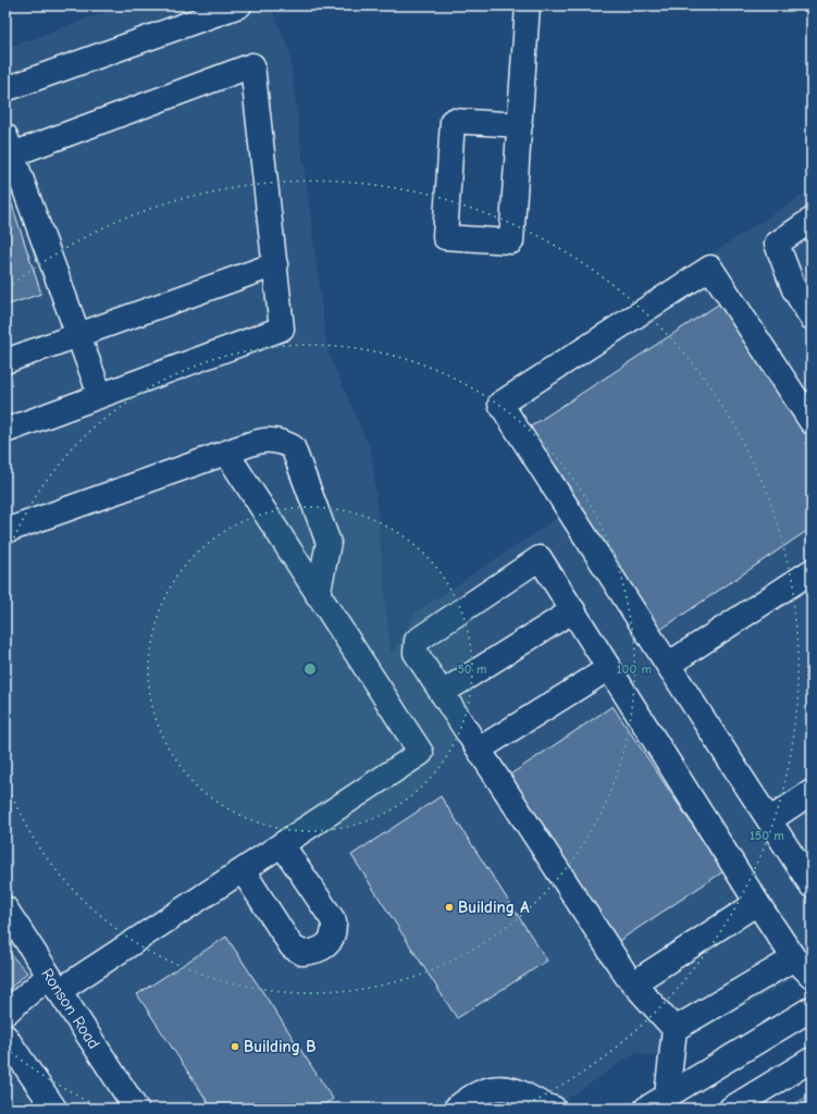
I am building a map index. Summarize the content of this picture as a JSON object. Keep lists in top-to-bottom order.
{
  "streets": {
    "main road": ["Ronson Road"]
  },
  "places": ["Building A", "Building B"],
  "rings": ["50 m", "100 m", "150 m"]
}
